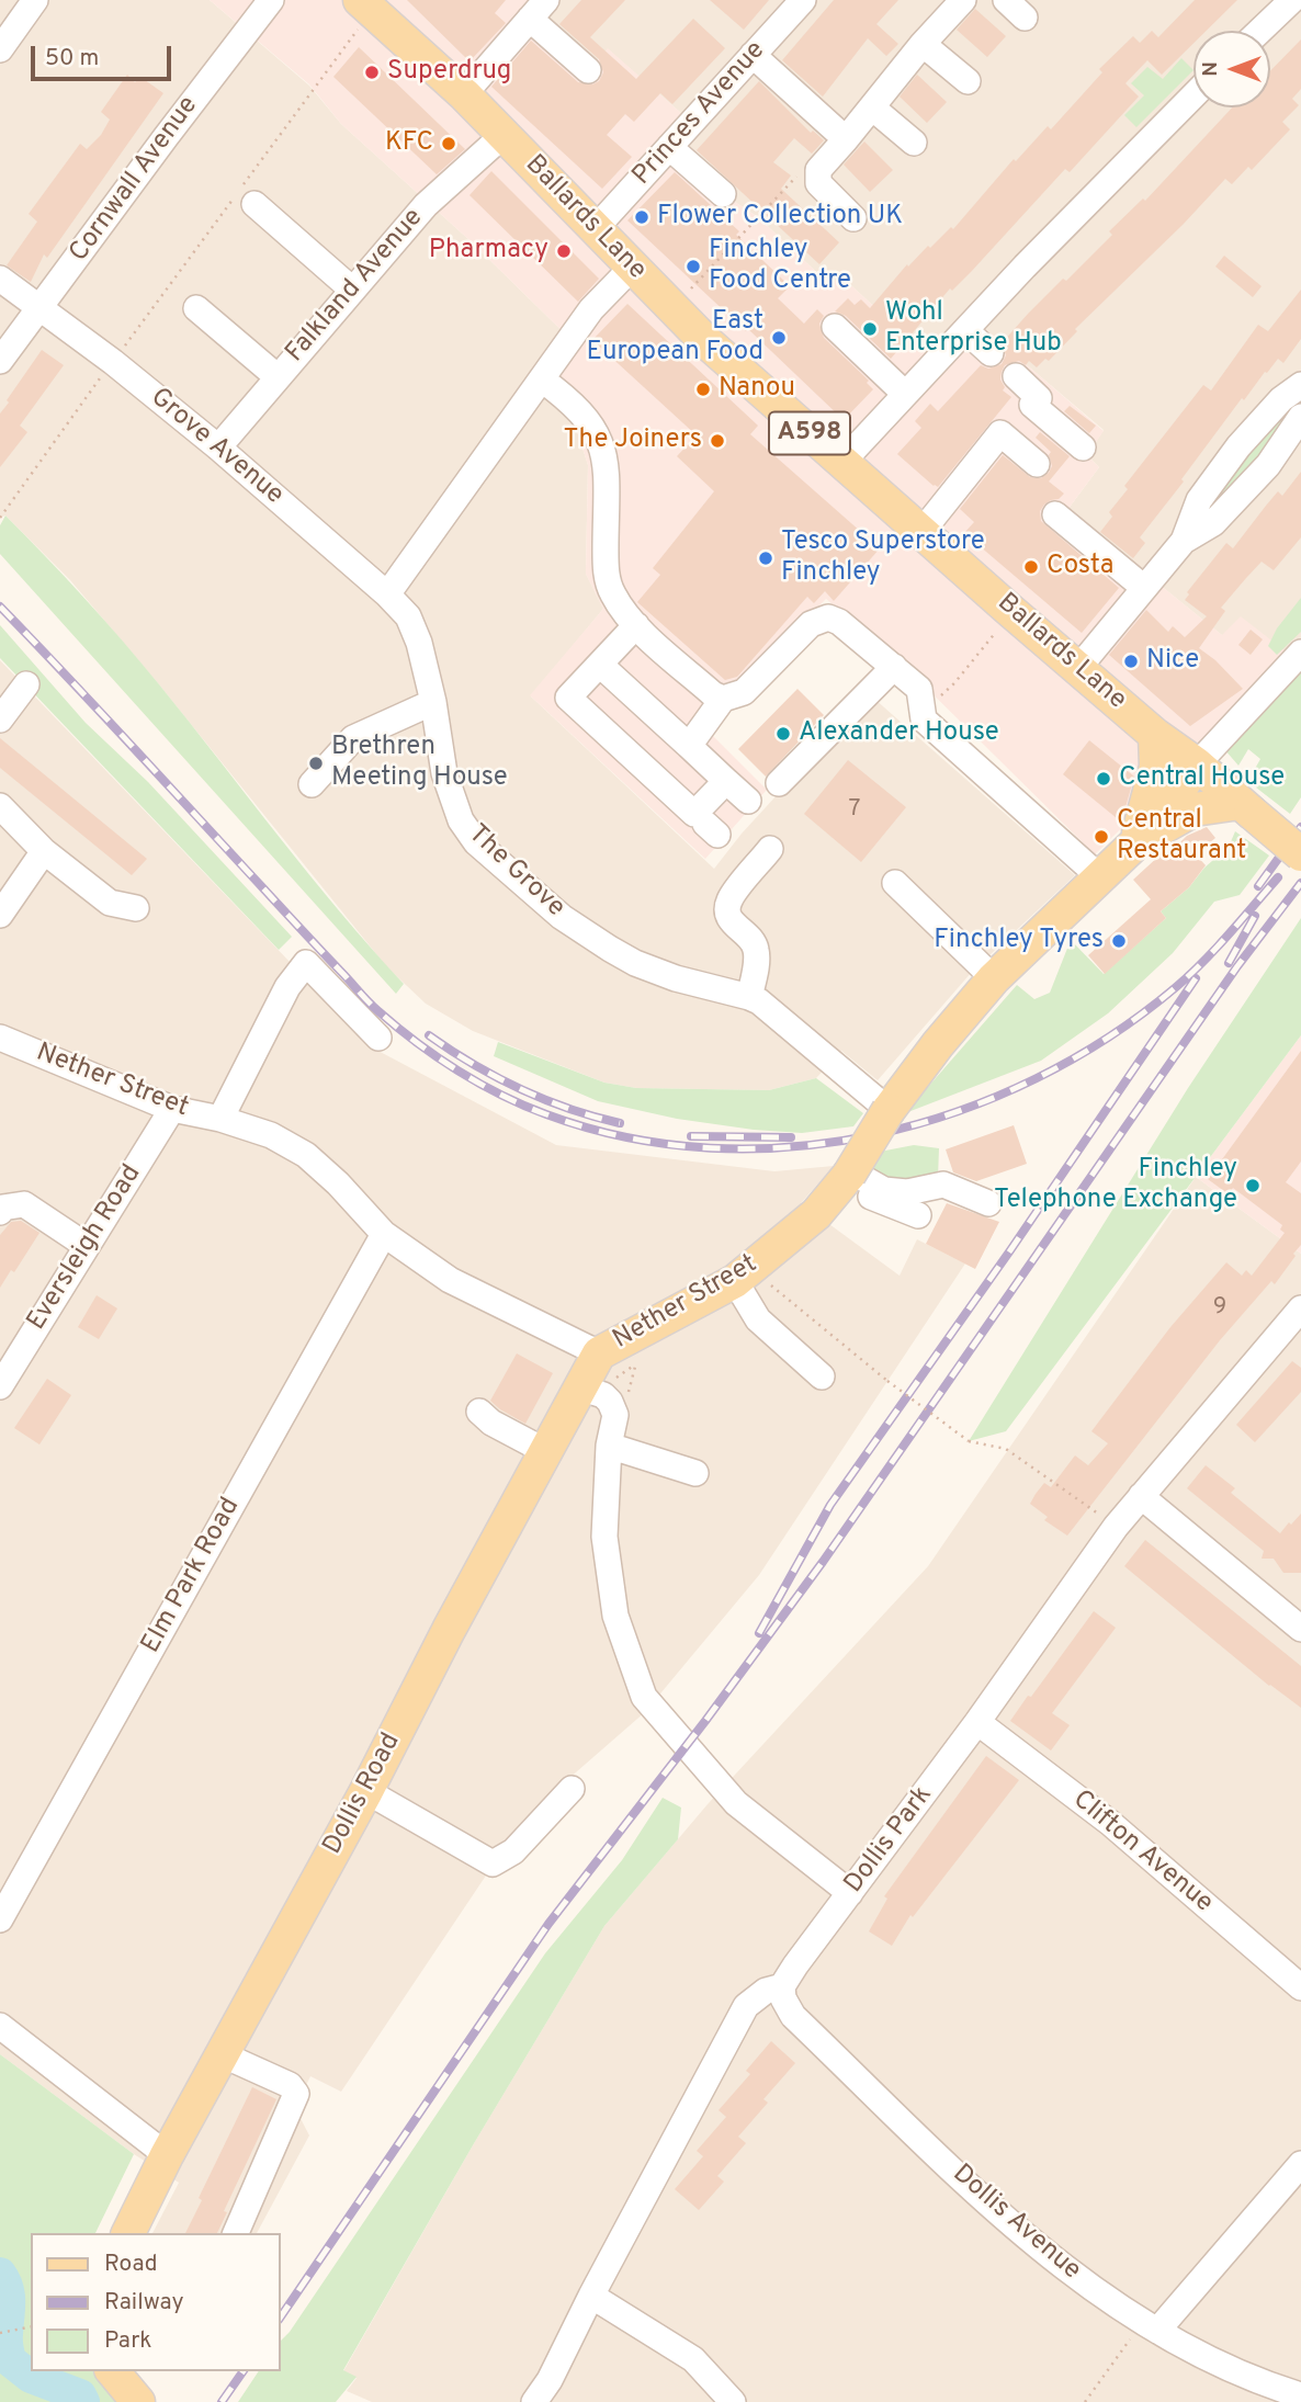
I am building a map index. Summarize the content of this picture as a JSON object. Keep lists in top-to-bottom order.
{
  "streets": {
    "main road": [
      "Ballards Lane",
      "A598",
      "Nether Street",
      "Dollis Road"
    ],
    "street": [
      "Princes Avenue",
      "Cornwall Avenue",
      "Falkland Avenue",
      "Grove Avenue",
      "The Grove",
      "Eversleigh Road",
      "Elm Park Road",
      "Dollis Park",
      "Clifton Avenue",
      "Dollis Avenue"
    ]
  },
  "crossings": [
    ["Princes Avenue", "Ballards Lane"],
    ["Cornwall Avenue", "Grove Avenue"],
    ["Ballards Lane", "Falkland Avenue"],
    ["Ballards Lane", "A598"],
    ["Ballards Lane", "Nether Street"],
    ["Falkland Avenue", "Grove Avenue"],
    ["A598", "Nether Street"],
    ["Grove Avenue", "The Grove"],
    ["The Grove", "Nether Street"],
    ["Nether Street", "Eversleigh Road"],
    ["Nether Street", "Elm Park Road"],
    ["Nether Street", "Dollis Road"],
    ["Dollis Park", "Clifton Avenue"],
    ["Dollis Park", "Dollis Avenue"]
  ],
  "places": [
    "Superdrug",
    "KFC",
    "Flower Collection UK",
    "Pharmacy",
    "Finchley Food Centre",
    "Wohl Enterprise Hub",
    "East European Food",
    "Nanou",
    "The Joiners",
    "Tesco Superstore Finchley",
    "Costa",
    "Nice",
    "Alexander House",
    "Brethren Meeting House",
    "Central House",
    "Central Restaurant",
    "Finchley Tyres",
    "Finchley Telephone Exchange"
  ],
  "house_numbers": ["7", "9"],
  "legend": ["Road", "Railway", "Park"],
  "scale_bar": "50 m",
  "north": "left"
}
